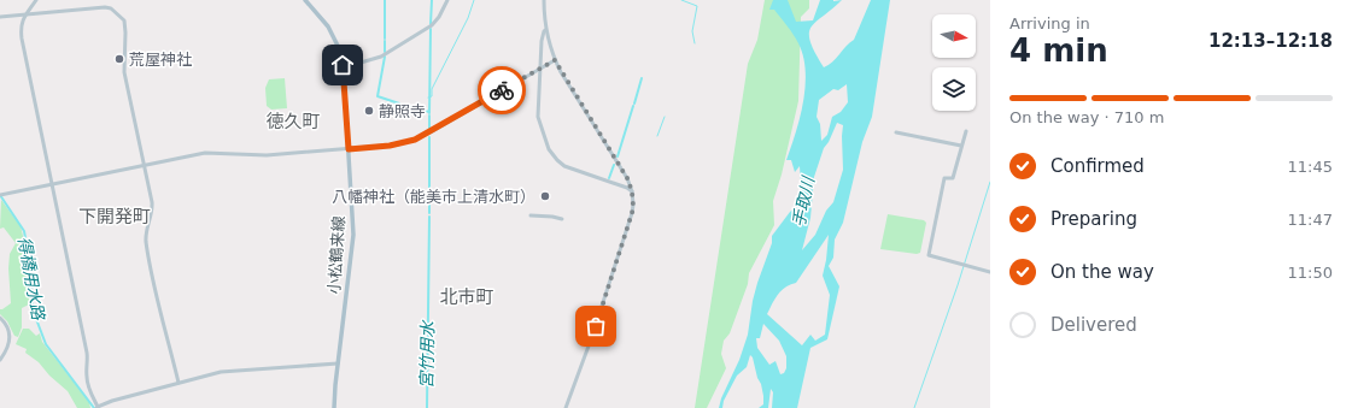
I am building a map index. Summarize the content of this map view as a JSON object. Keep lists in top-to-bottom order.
{
  "streets": {
    "main road": ["小松鶴来線"]
  },
  "districts": ["徳久町", "下開発町", "北市町"],
  "water": ["手取川", "得橋用水路", "宮竹用水"],
  "places": ["荒屋神社", "静照寺", "八幡神社（能美市上清水町）"],
  "north": "right",
  "page": {
    "heading": ["4 min", "Arriving in", "12:13–12:18"],
    "bar": "On the way · 710 m",
    "list": [
      ["Confirmed", "11:45"],
      ["Preparing", "11:47"],
      ["On the way", "11:50"],
      "Delivered"
    ]
  }
}
